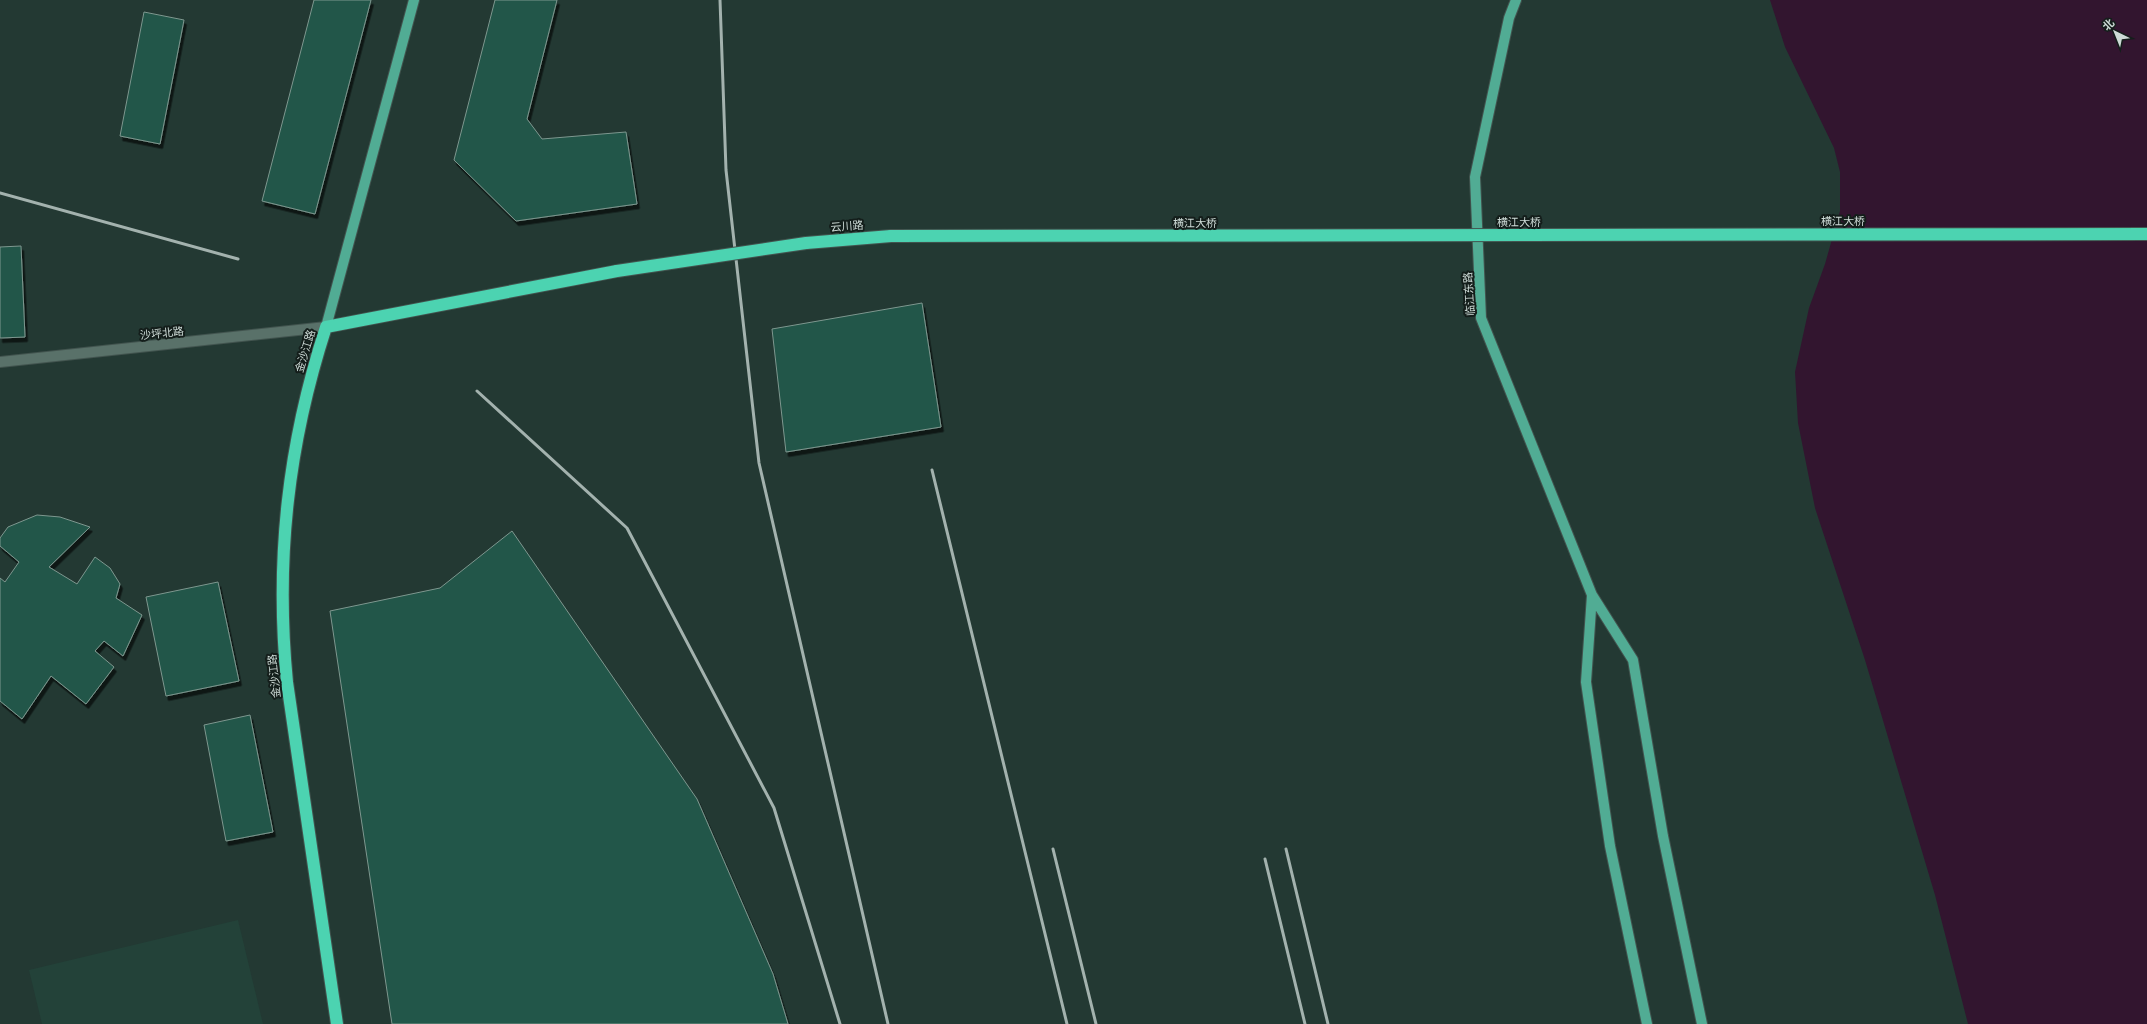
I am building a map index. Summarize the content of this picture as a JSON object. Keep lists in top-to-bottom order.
{
  "streets": {
    "highway": ["横江大桥", "云川路", "金沙江路"],
    "main road": ["临江东路"],
    "street": ["沙坪北路"]
  },
  "crossings": [
    ["横江大桥", "云川路"],
    ["云川路", "沙坪北路"],
    ["云川路", "金沙江路"],
    ["沙坪北路", "金沙江路"]
  ],
  "north": "top left"
}
